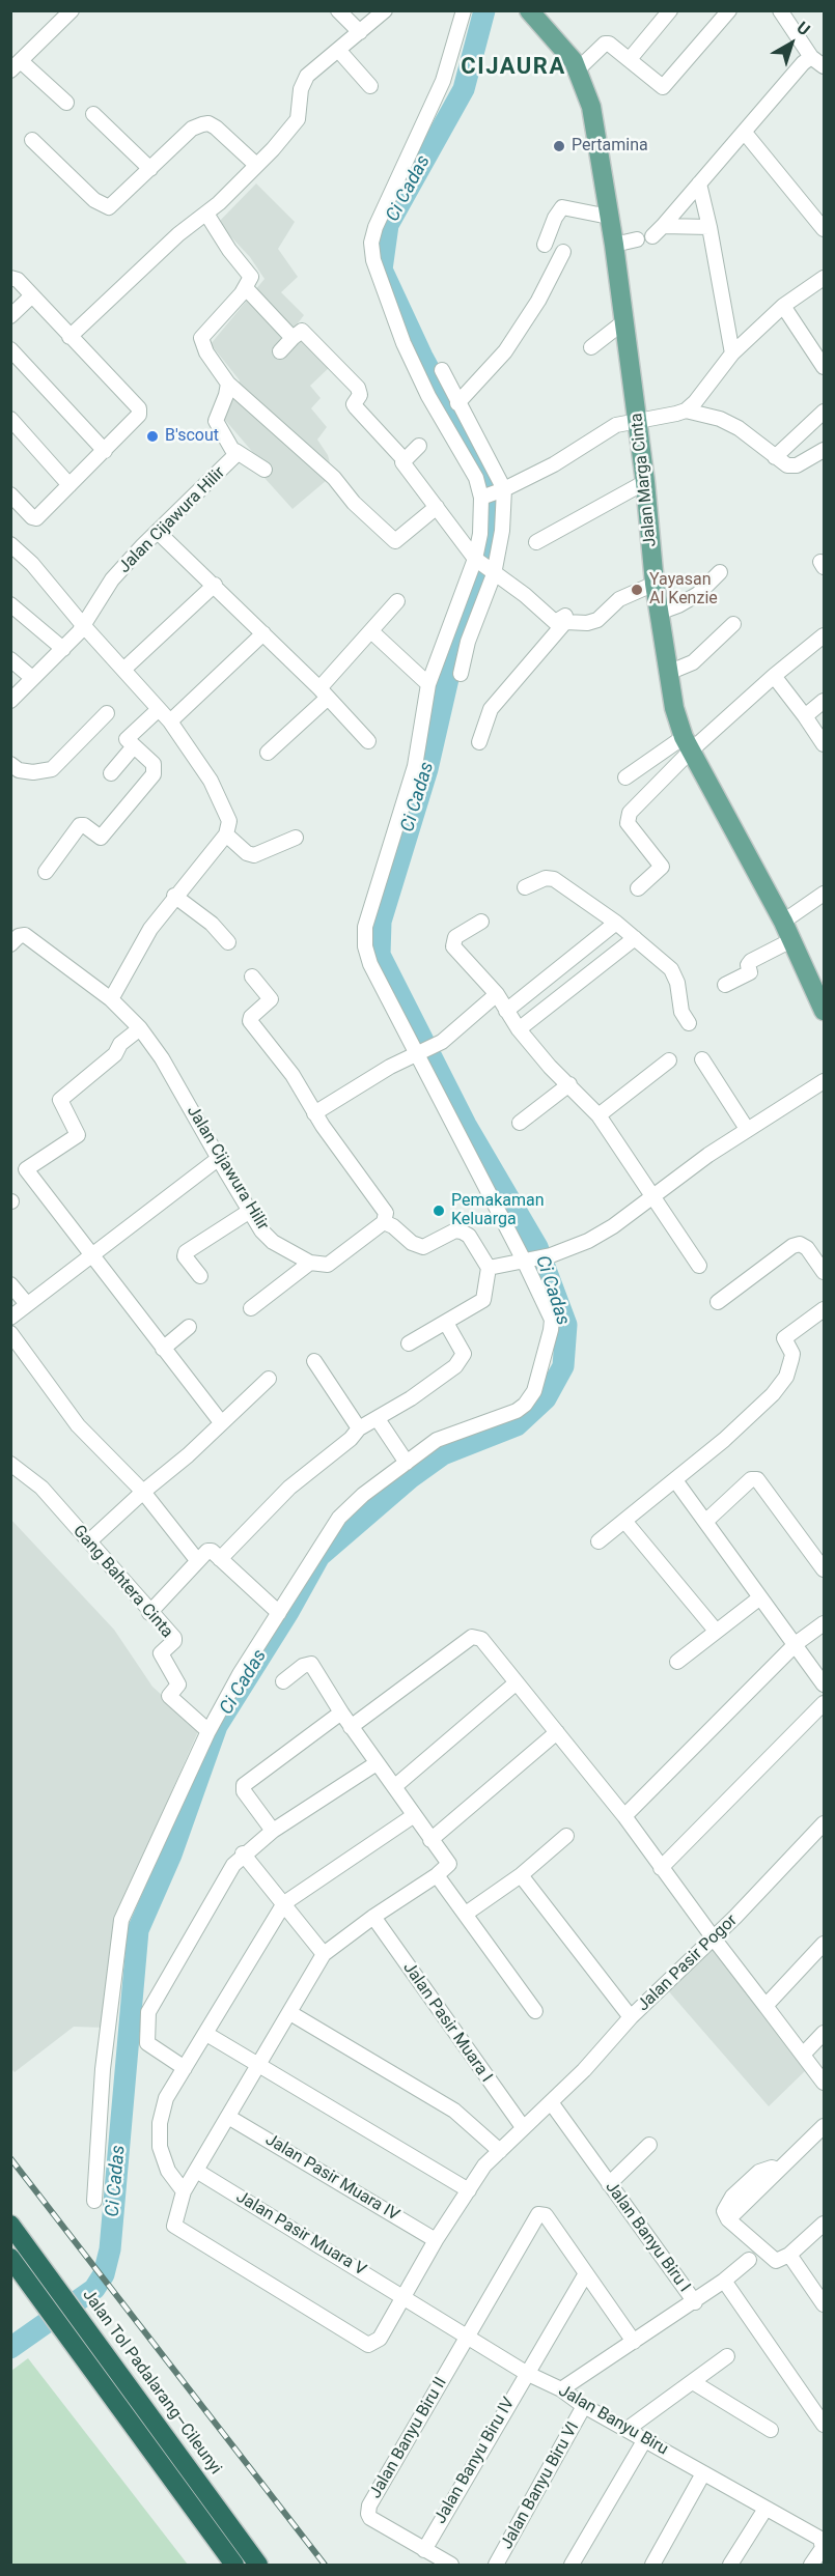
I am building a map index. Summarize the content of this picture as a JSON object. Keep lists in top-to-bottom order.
{
  "streets": {
    "highway": ["Jalan Tol Padalarang–Cileunyi"],
    "main road": ["Jalan Marga Cinta"],
    "street": [
      "Jalan Cijawura Hilir",
      "Gang Bahtera Cinta",
      "Jalan Pasir Pogor",
      "Jalan Pasir Muara I",
      "Jalan Pasir Muara IV",
      "Jalan Pasir Muara V",
      "Jalan Banyu Biru I",
      "Jalan Banyu Biru",
      "Jalan Banyu Biru II",
      "Jalan Banyu Biru IV",
      "Jalan Banyu Biru VI"
    ]
  },
  "crossings": [
    ["Jalan Pasir Pogor", "Jalan Pasir Muara I"],
    ["Jalan Pasir Pogor", "Jalan Pasir Muara IV"],
    ["Jalan Pasir Pogor", "Jalan Pasir Muara V"],
    ["Jalan Pasir Pogor", "Jalan Banyu Biru I"],
    ["Jalan Pasir Pogor", "Jalan Banyu Biru"],
    ["Jalan Pasir Muara V", "Jalan Banyu Biru"],
    ["Jalan Banyu Biru I", "Jalan Banyu Biru"],
    ["Jalan Banyu Biru", "Jalan Banyu Biru II"],
    ["Jalan Banyu Biru", "Jalan Banyu Biru IV"],
    ["Jalan Banyu Biru", "Jalan Banyu Biru VI"],
    ["Jalan Banyu Biru II", "Jalan Banyu Biru IV"]
  ],
  "districts": ["CIJAURA"],
  "water": ["Ci Cadas"],
  "places": [
    "Pertamina",
    "B'scout",
    "Yayasan Al Kenzie",
    "Pemakaman Keluarga"
  ],
  "north": "top right"
}
